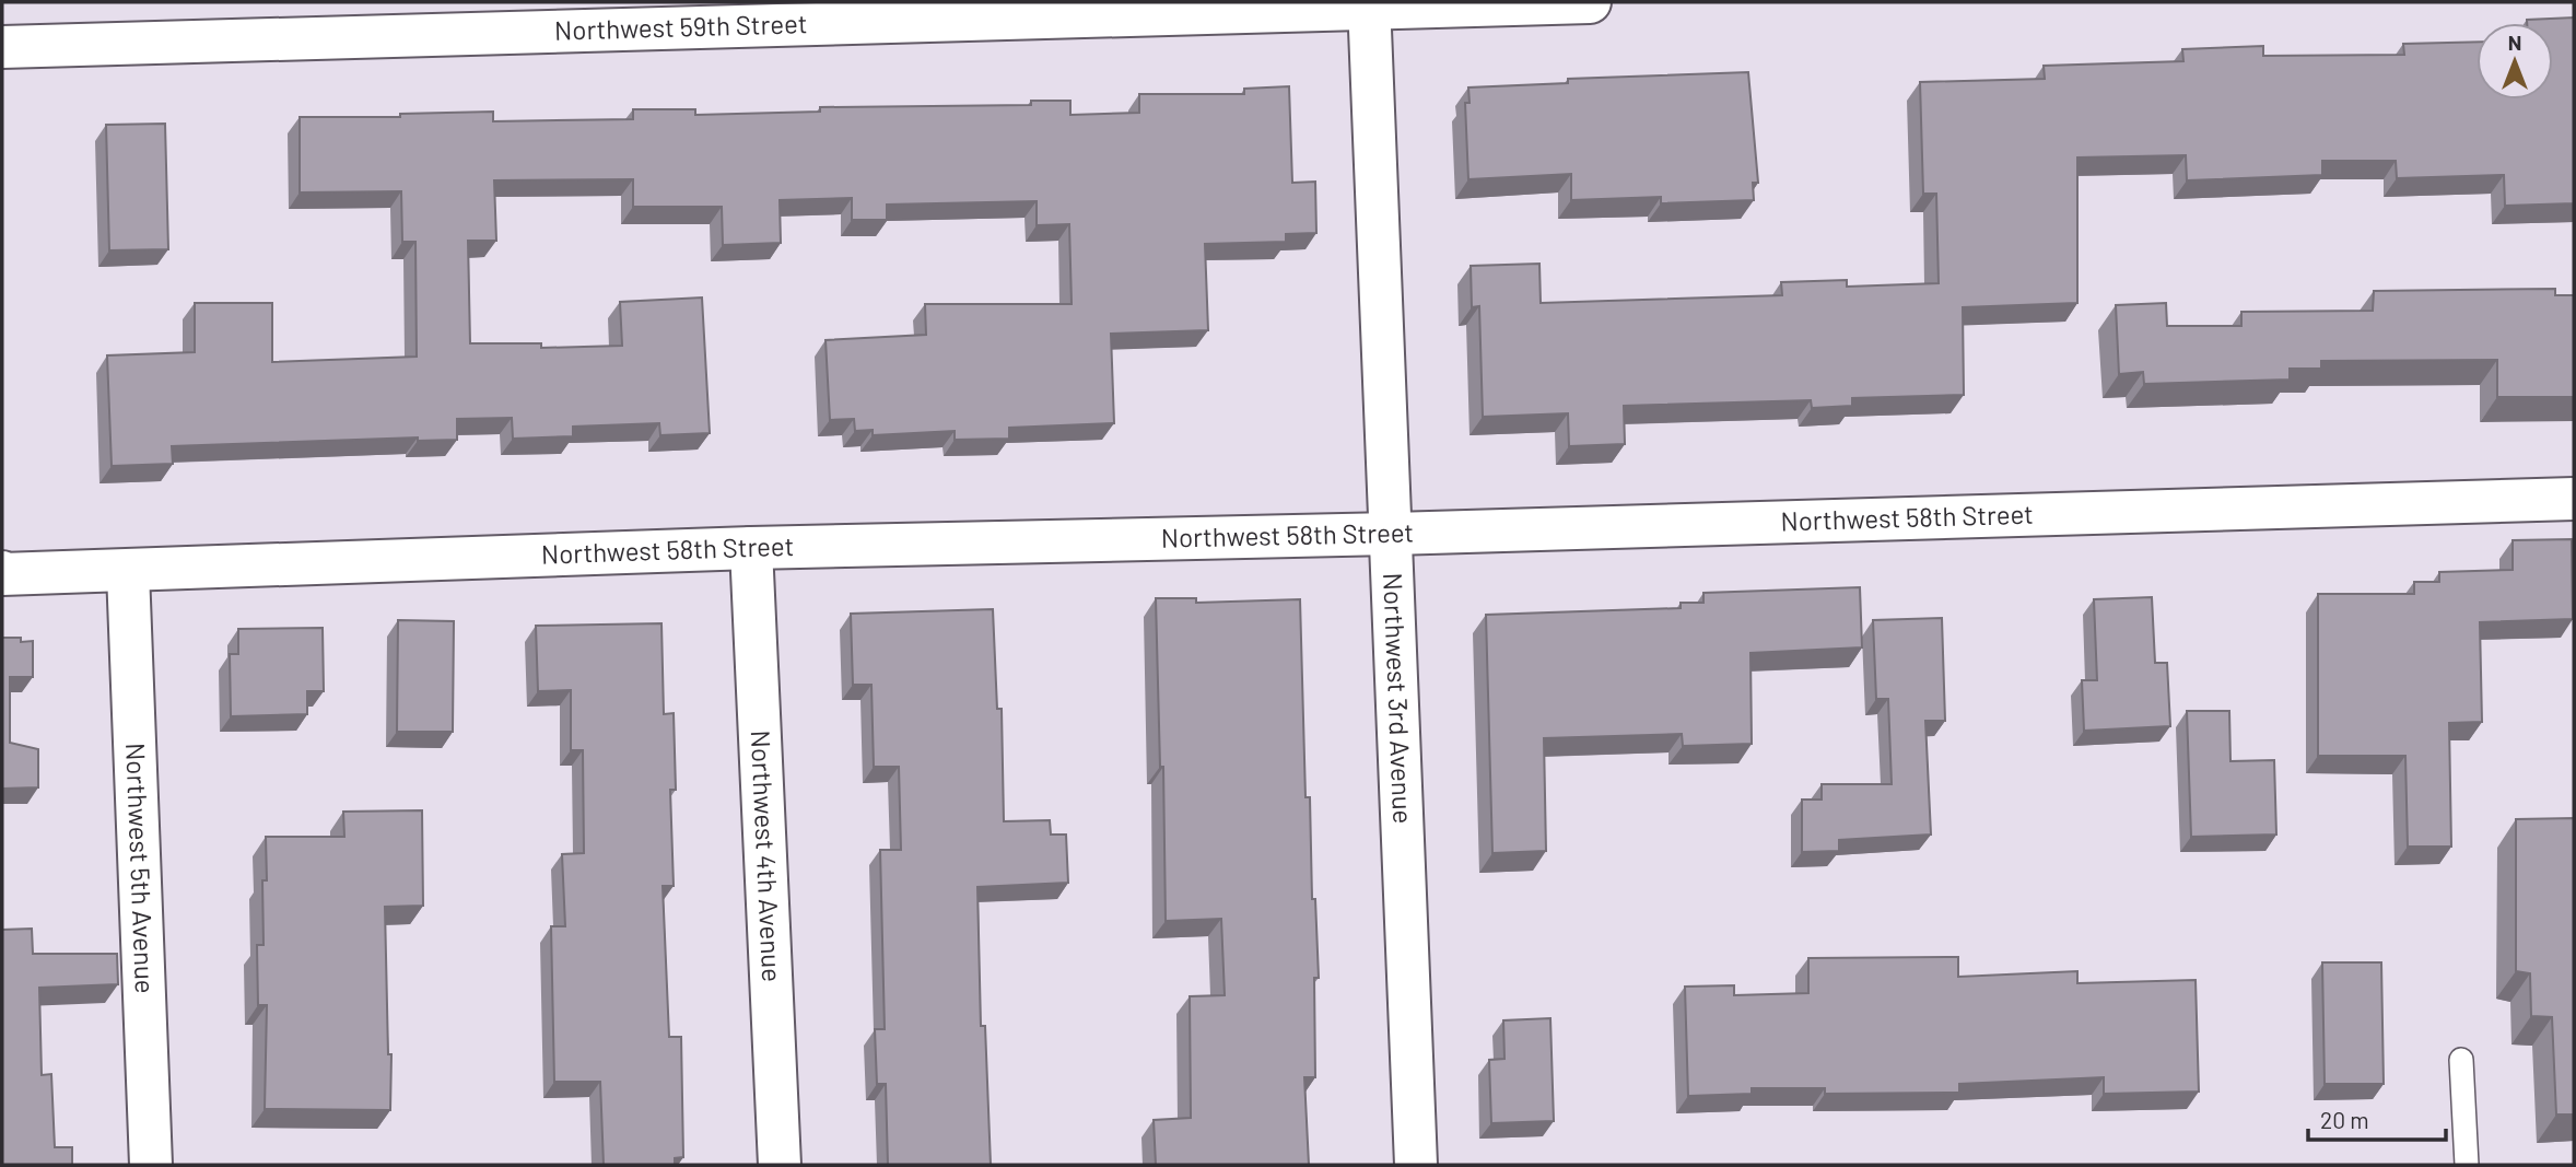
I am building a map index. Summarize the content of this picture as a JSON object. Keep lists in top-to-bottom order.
{
  "streets": {
    "street": [
      "Northwest 59th Street",
      "Northwest 58th Street",
      "Northwest 3rd Avenue",
      "Northwest 4th Avenue",
      "Northwest 5th Avenue"
    ]
  },
  "crossings": [
    ["Northwest 59th Street", "Northwest 3rd Avenue"],
    ["Northwest 58th Street", "Northwest 3rd Avenue"],
    ["Northwest 58th Street", "Northwest 4th Avenue"],
    ["Northwest 58th Street", "Northwest 5th Avenue"]
  ],
  "scale_bar": "20 m",
  "north": "top"
}
